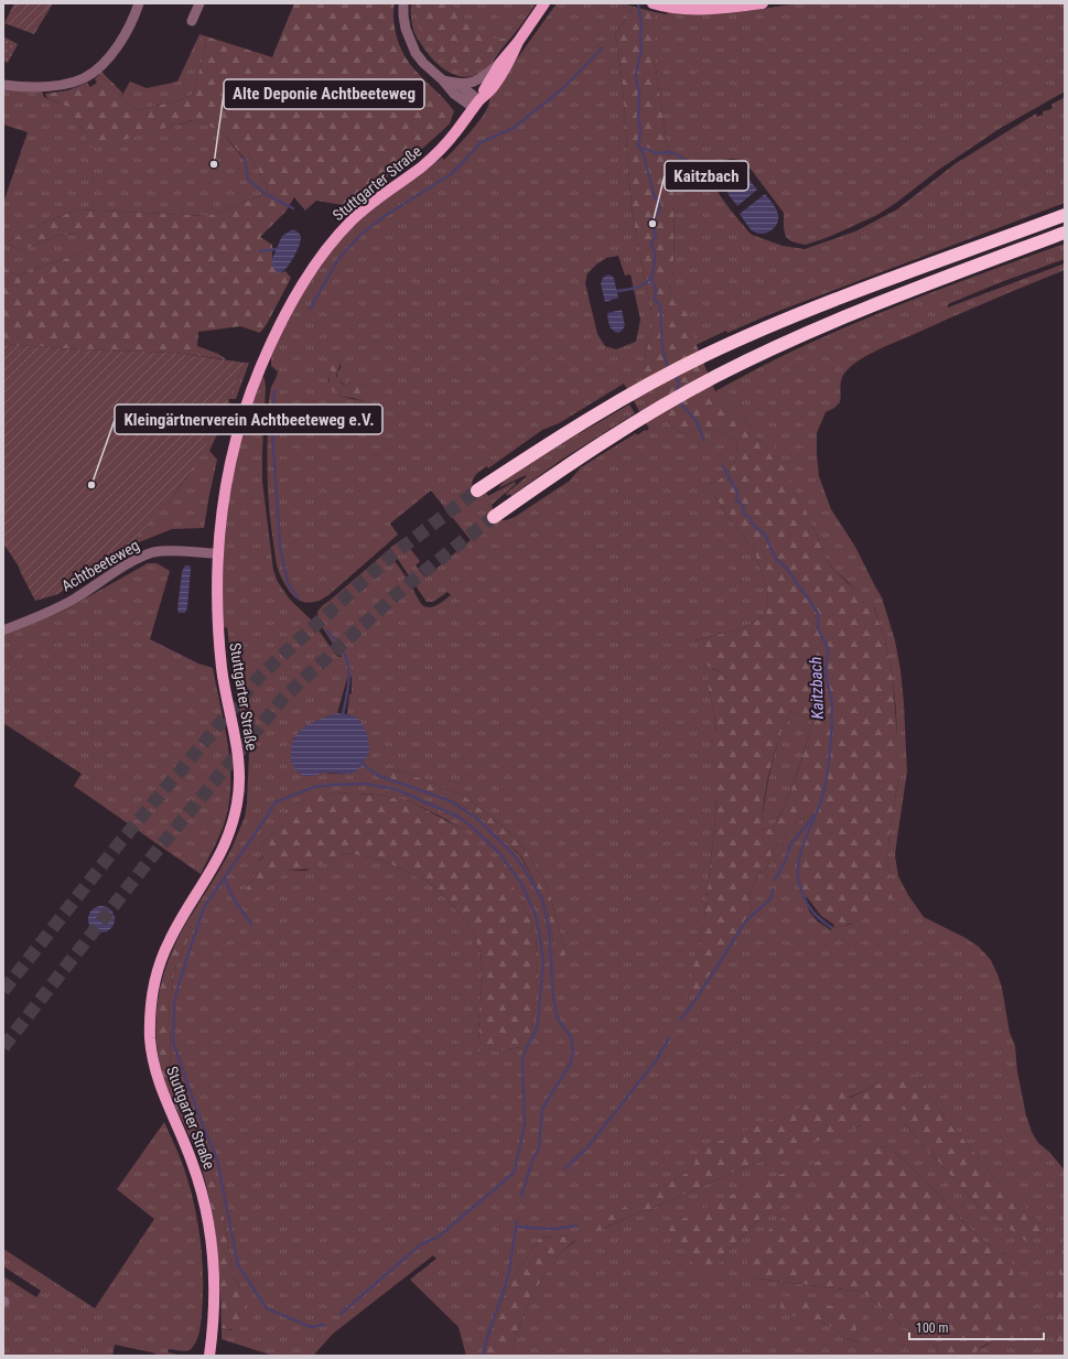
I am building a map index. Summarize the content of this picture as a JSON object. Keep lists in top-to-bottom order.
{
  "streets": {
    "main road": ["Stuttgarter Straße"],
    "street": ["Achtbeeteweg"]
  },
  "crossings": [
    ["Stuttgarter Straße", "Achtbeeteweg"]
  ],
  "water": ["Kaitzbach"],
  "places": ["Alte Deponie Achtbeeteweg", "Kaitzbach", "Kleingärtnerverein Achtbeeteweg e.V."],
  "scale_bar": "100 m"
}
